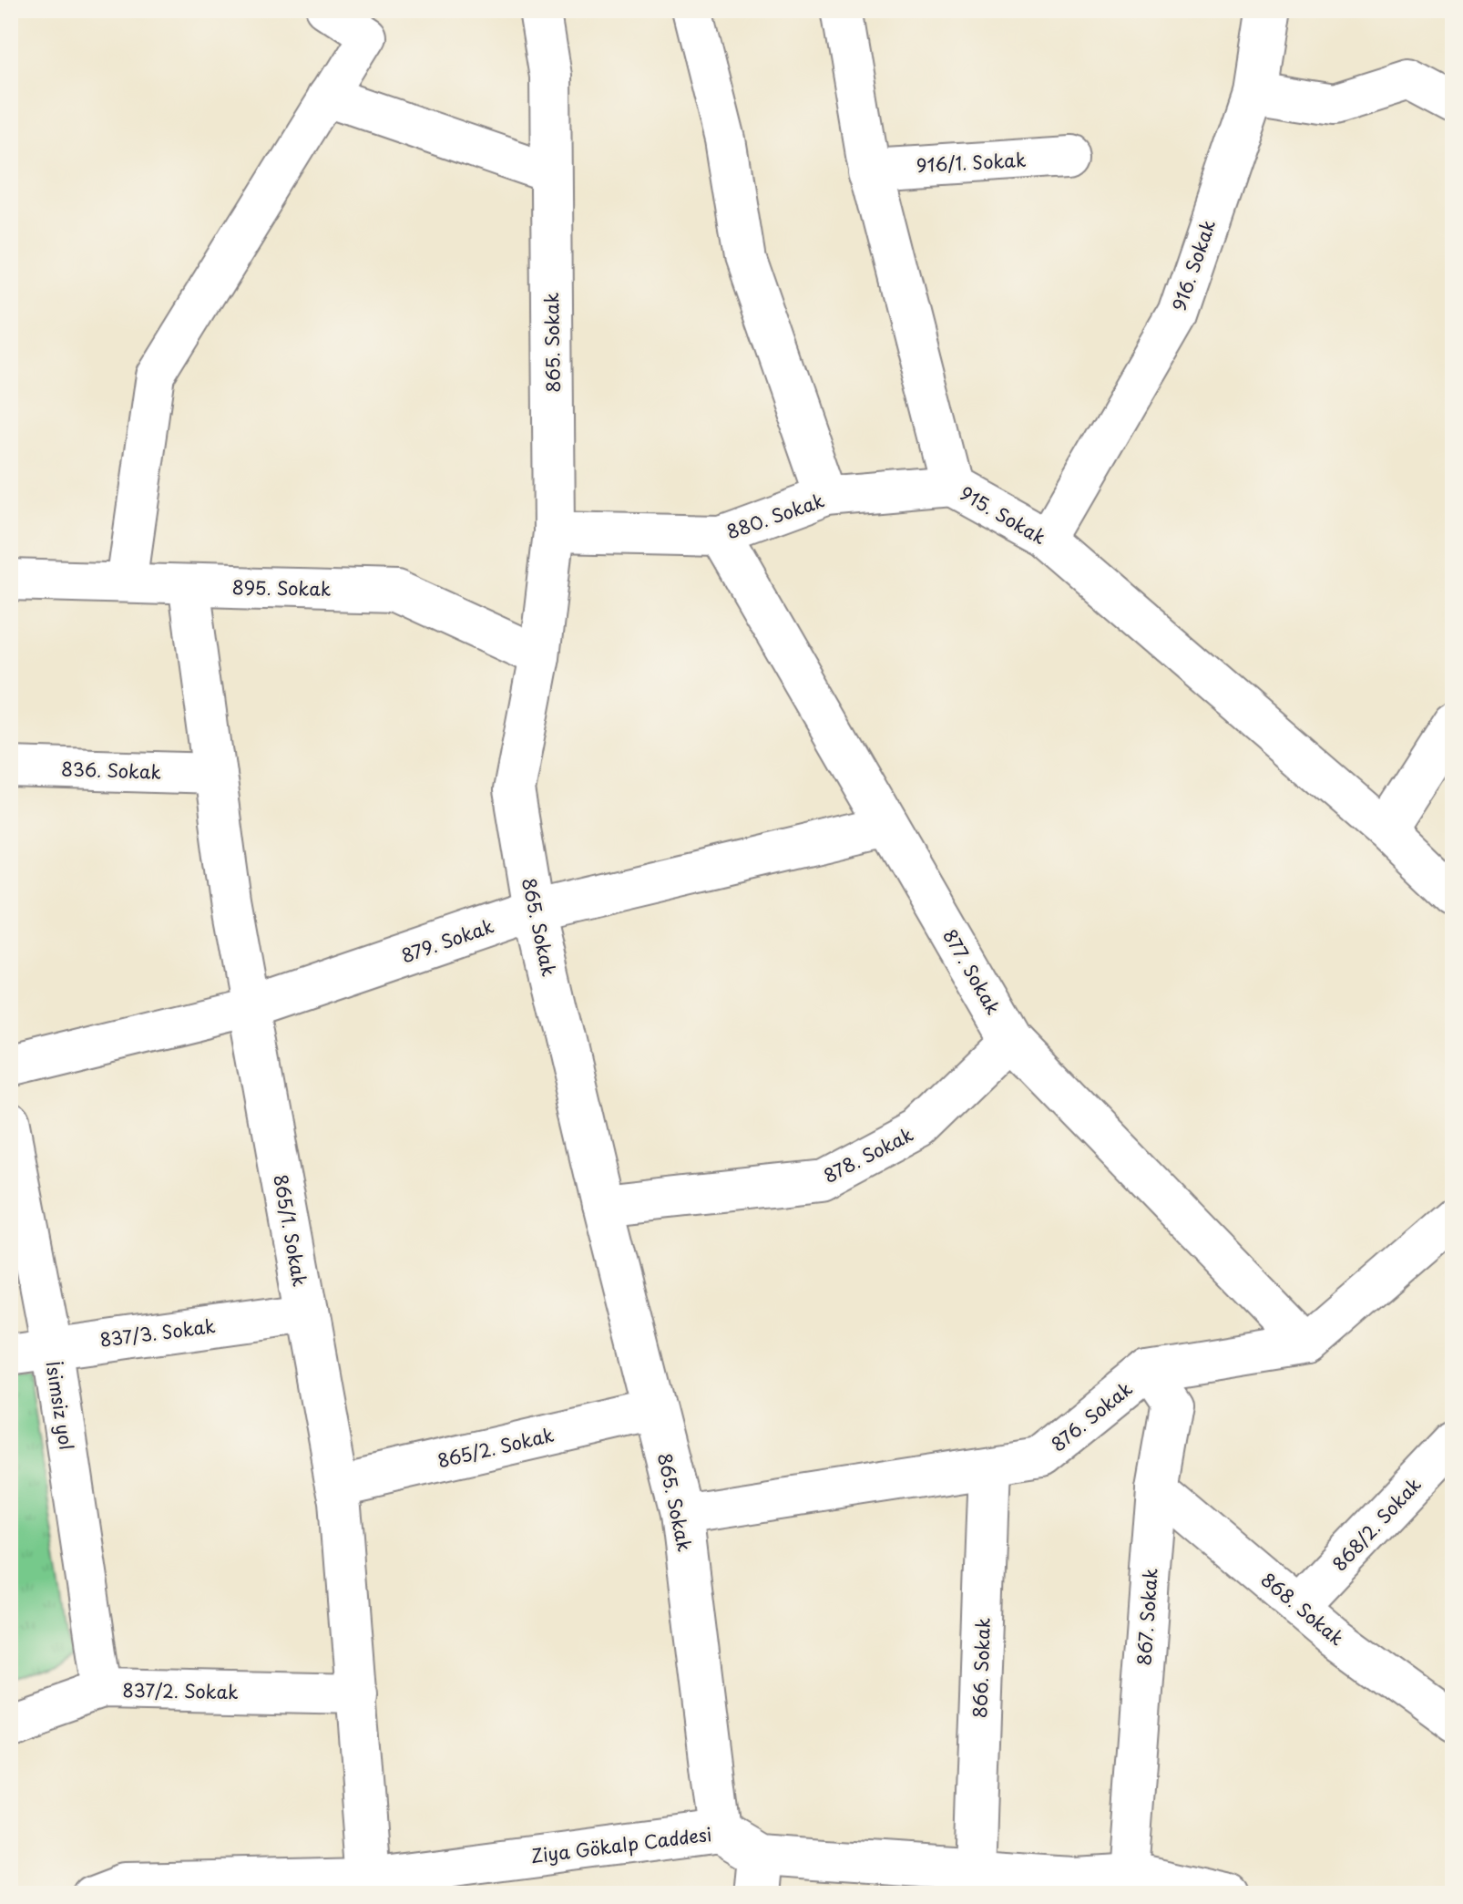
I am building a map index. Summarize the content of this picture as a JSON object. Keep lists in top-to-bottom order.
{
  "streets": {
    "street": [
      "916/1. Sokak",
      "916. Sokak",
      "865. Sokak",
      "915. Sokak",
      "880. Sokak",
      "895. Sokak",
      "836. Sokak",
      "879. Sokak",
      "877. Sokak",
      "878. Sokak",
      "865/1. Sokak",
      "837/3. Sokak",
      "İsimsiz yol",
      "876. Sokak",
      "865/2. Sokak",
      "868/2. Sokak",
      "868. Sokak",
      "867. Sokak",
      "866. Sokak",
      "837/2. Sokak",
      "Ziya Gökalp Caddesi"
    ]
  },
  "crossings": [
    ["916/1. Sokak", "915. Sokak"],
    ["916. Sokak", "915. Sokak"],
    ["865. Sokak", "880. Sokak"],
    ["865. Sokak", "895. Sokak"],
    ["865. Sokak", "879. Sokak"],
    ["865. Sokak", "878. Sokak"],
    ["865. Sokak", "876. Sokak"],
    ["865. Sokak", "865/2. Sokak"],
    ["865. Sokak", "Ziya Gökalp Caddesi"],
    ["915. Sokak", "880. Sokak"],
    ["880. Sokak", "877. Sokak"],
    ["895. Sokak", "865/1. Sokak"],
    ["836. Sokak", "865/1. Sokak"],
    ["879. Sokak", "877. Sokak"],
    ["879. Sokak", "865/1. Sokak"],
    ["877. Sokak", "878. Sokak"],
    ["877. Sokak", "876. Sokak"],
    ["865/1. Sokak", "837/3. Sokak"],
    ["865/1. Sokak", "865/2. Sokak"],
    ["865/1. Sokak", "837/2. Sokak"],
    ["865/1. Sokak", "Ziya Gökalp Caddesi"],
    ["837/3. Sokak", "İsimsiz yol"],
    ["İsimsiz yol", "837/2. Sokak"],
    ["876. Sokak", "867. Sokak"],
    ["876. Sokak", "866. Sokak"],
    ["868/2. Sokak", "868. Sokak"],
    ["868. Sokak", "867. Sokak"],
    ["867. Sokak", "Ziya Gökalp Caddesi"],
    ["866. Sokak", "Ziya Gökalp Caddesi"]
  ]
}
